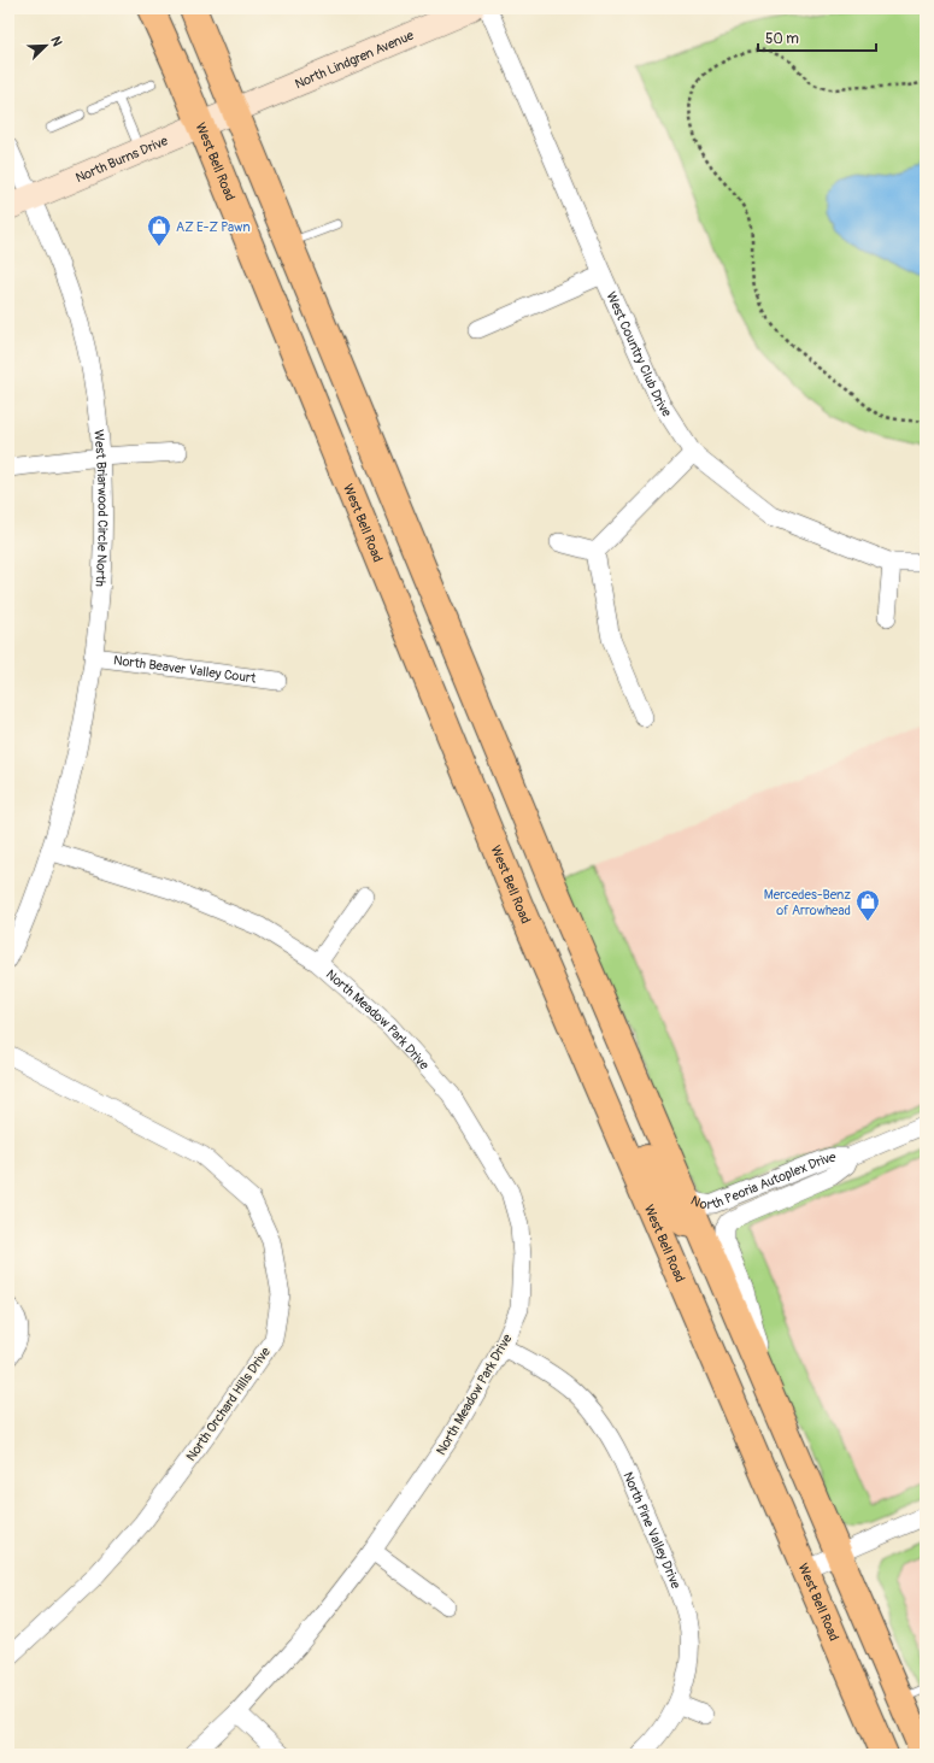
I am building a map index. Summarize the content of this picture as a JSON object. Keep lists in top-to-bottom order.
{
  "streets": {
    "main road": ["West Bell Road"],
    "street": [
      "North Lindgren Avenue",
      "North Burns Drive",
      "West Country Club Drive",
      "West Briarwood Circle North",
      "North Beaver Valley Court",
      "North Meadow Park Drive",
      "North Peoria Autoplex Drive",
      "North Orchard Hills Drive",
      "North Pine Valley Drive"
    ]
  },
  "crossings": [
    ["North Lindgren Avenue", "North Burns Drive"],
    ["North Burns Drive", "West Bell Road"],
    ["North Burns Drive", "West Briarwood Circle North"],
    ["West Briarwood Circle North", "North Beaver Valley Court"],
    ["West Briarwood Circle North", "North Meadow Park Drive"],
    ["North Meadow Park Drive", "North Pine Valley Drive"]
  ],
  "places": {
    "shop": ["AZ E-Z Pawn", "Mercedes-Benz of Arrowhead"]
  },
  "scale_bar": "50 m",
  "north": "top right"
}
